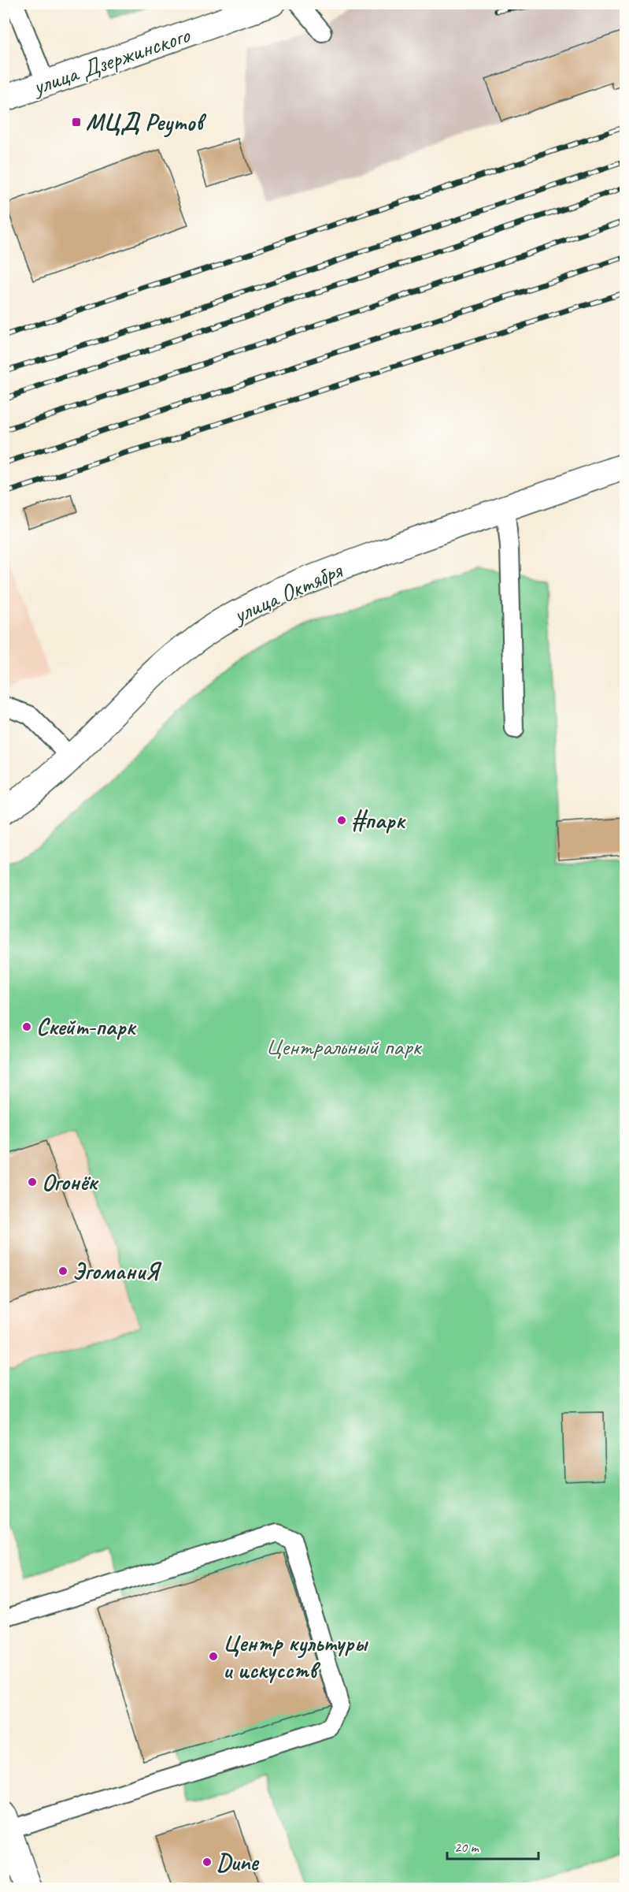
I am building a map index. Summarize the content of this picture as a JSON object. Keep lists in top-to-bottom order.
{
  "streets": {
    "street": ["улица Дзержинского", "улица Октября"]
  },
  "parks": ["Центральный парк"],
  "places": {
    "transit": ["МЦД Реутов"],
    "other": [
      "#парк",
      "Скейт-парк",
      "Огонёк",
      "ЭгоманиЯ",
      "Центр культуры и искусств",
      "Dune"
    ]
  },
  "scale_bar": "20 m"
}
